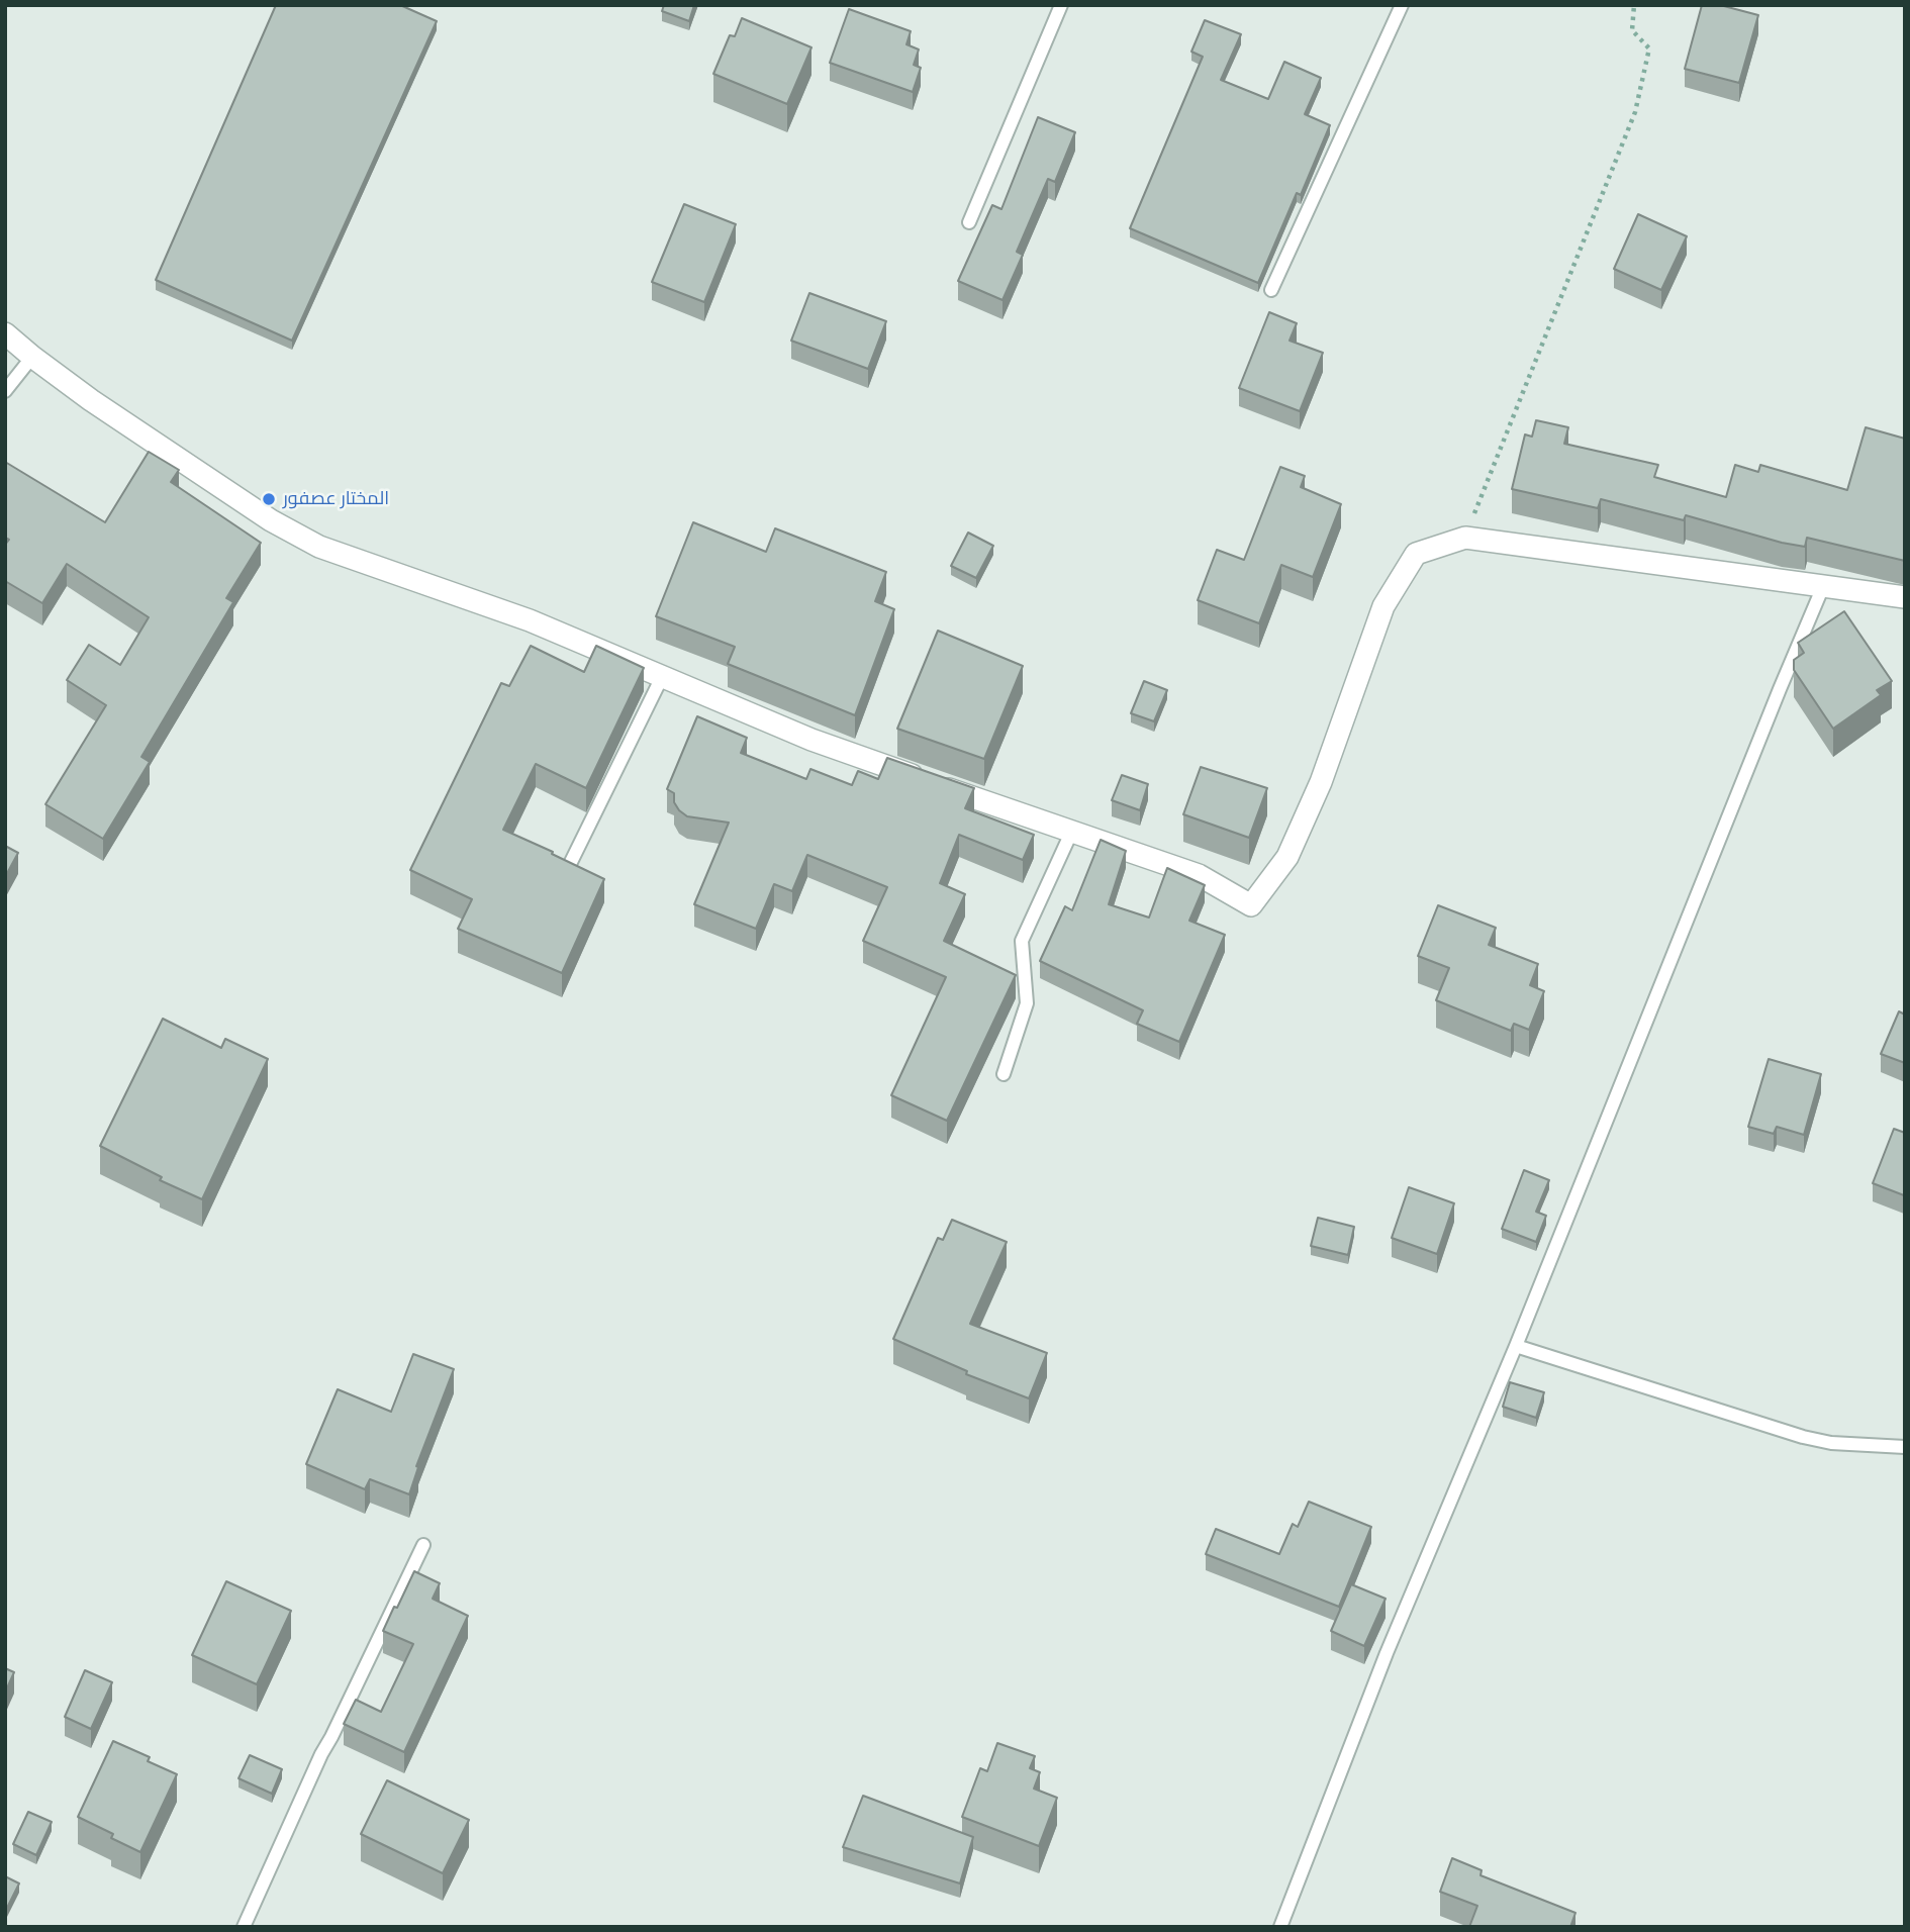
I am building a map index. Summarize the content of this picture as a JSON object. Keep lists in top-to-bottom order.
{
  "places": ["المختار عصفور"]
}
